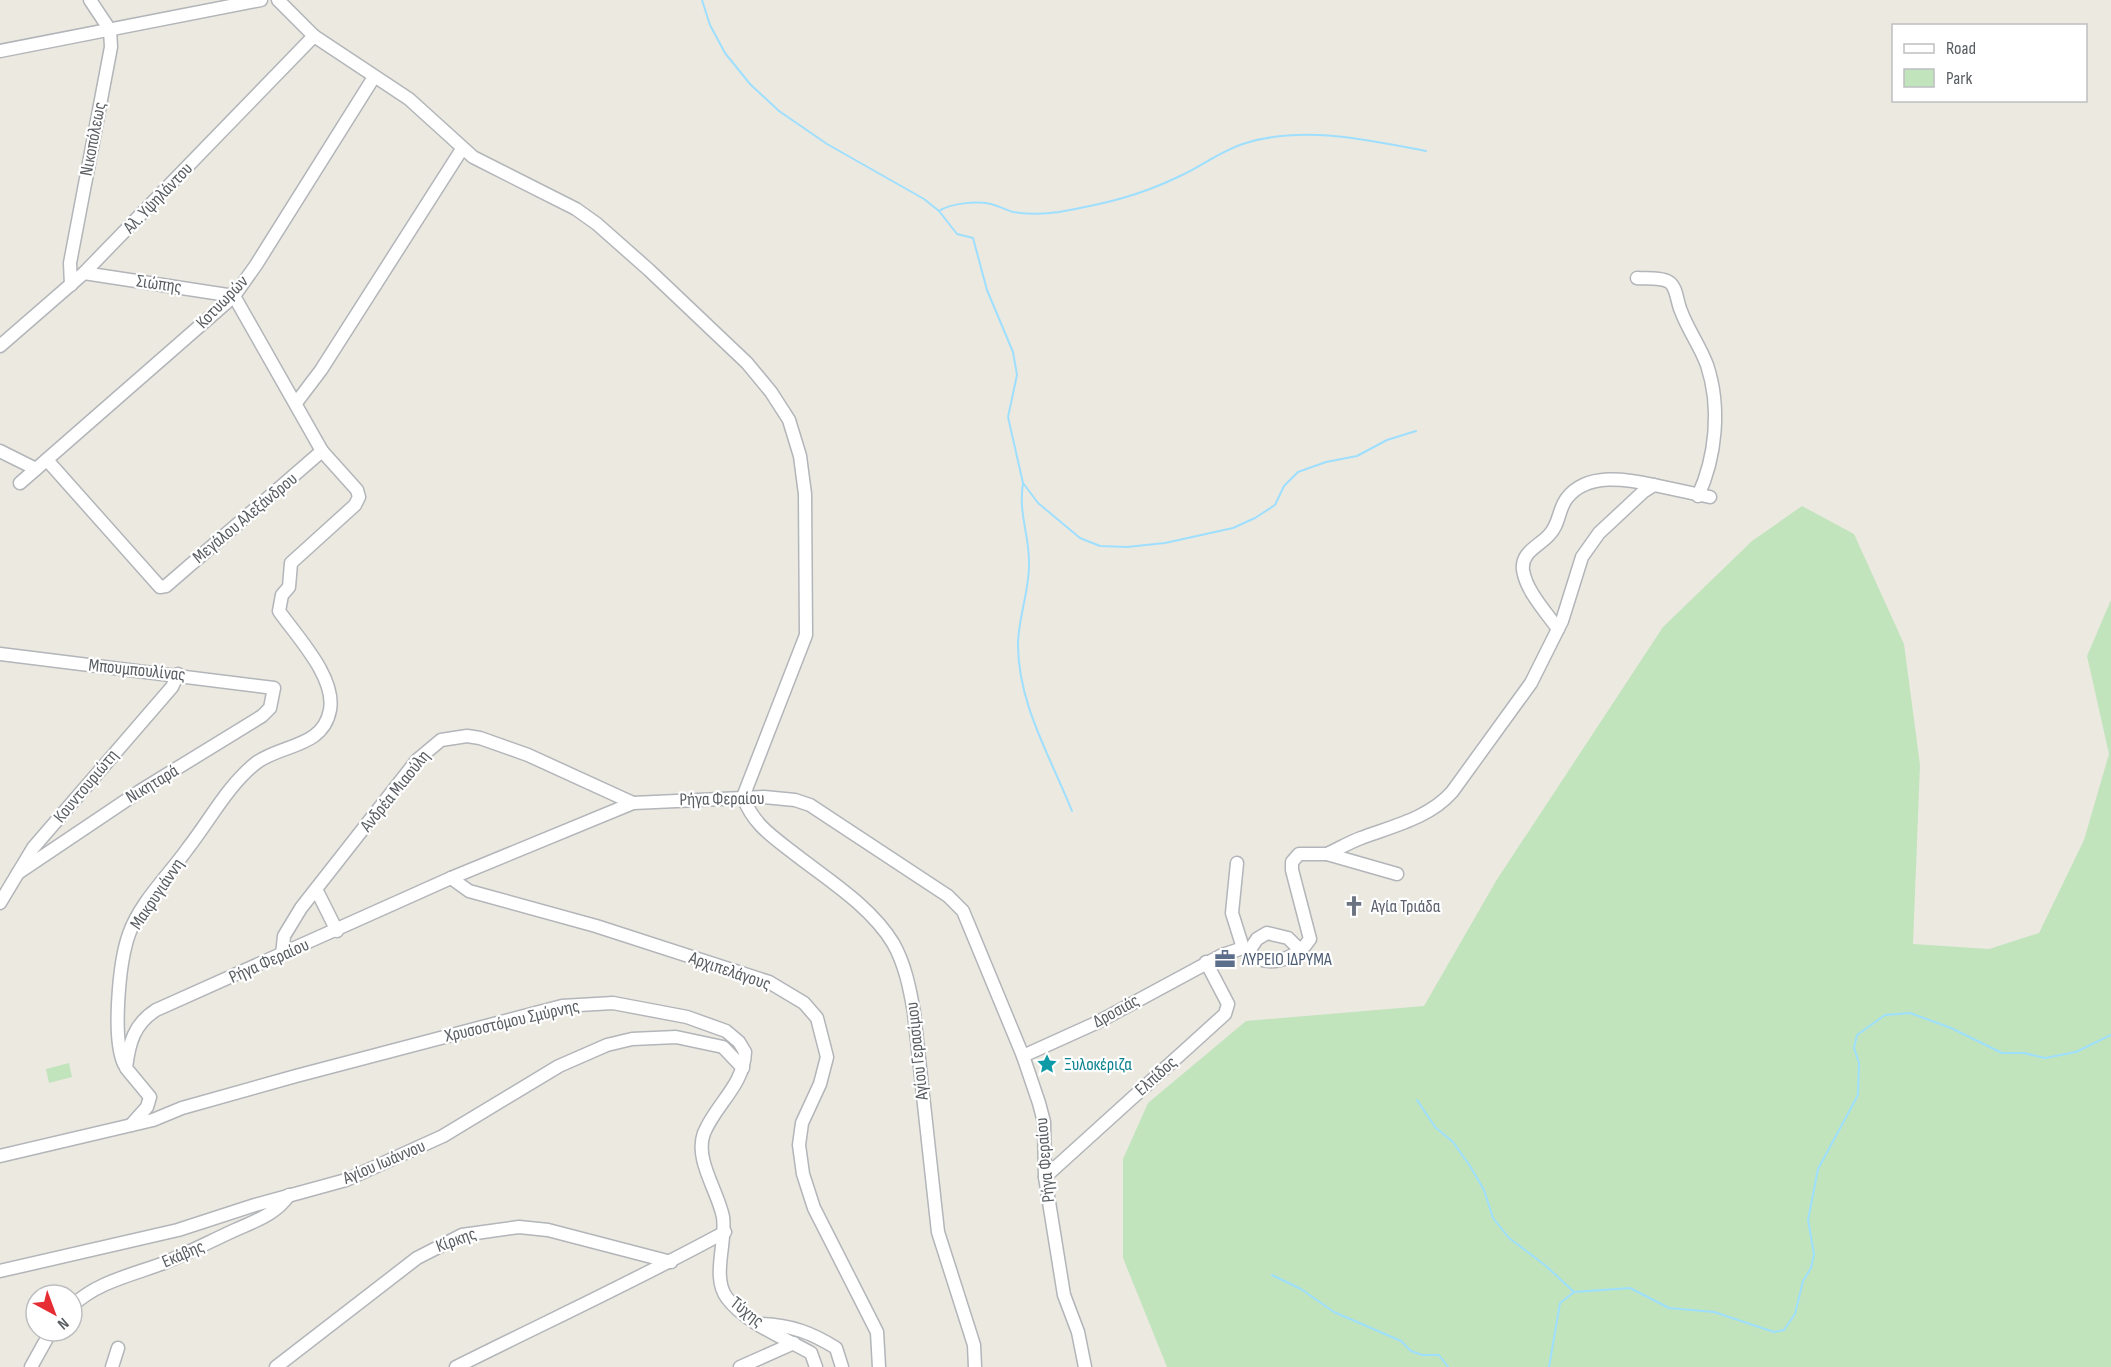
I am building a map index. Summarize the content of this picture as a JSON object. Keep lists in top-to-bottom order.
{
  "streets": {
    "street": [
      "Νικοπόλεως",
      "Αλ. Υψηλάντου",
      "Σιώπης",
      "Κοτυωρών",
      "Μεγάλου Αλεξάνδρου",
      "Μπουμπουλίνας",
      "Νικηταρά",
      "Κουντουριώτη",
      "Ανδρέα Μιαούλη",
      "Ρήγα Φεραίου",
      "Μακρυγιάννη",
      "Αρχιπελάγους",
      "Δροσιάς",
      "Χρυσοστόμου Σμύρνης",
      "Αγίου Γερασίμου",
      "Ελπίδος",
      "Αγίου Ιωάννου",
      "Κίρκης",
      "Εκάβης",
      "Τύχης"
    ]
  },
  "crossings": [
    ["Νικοπόλεως", "Αλ. Υψηλάντου"],
    ["Αλ. Υψηλάντου", "Σιώπης"],
    ["Σιώπης", "Κοτυωρών"],
    ["Κοτυωρών", "Μεγάλου Αλεξάνδρου"],
    ["Μεγάλου Αλεξάνδρου", "Μακρυγιάννη"],
    ["Μπουμπουλίνας", "Νικηταρά"],
    ["Μπουμπουλίνας", "Κουντουριώτη"],
    ["Νικηταρά", "Κουντουριώτη"],
    ["Ανδρέα Μιαούλη", "Ρήγα Φεραίου"],
    ["Ρήγα Φεραίου", "Μακρυγιάννη"],
    ["Ρήγα Φεραίου", "Αρχιπελάγους"],
    ["Ρήγα Φεραίου", "Δροσιάς"],
    ["Ρήγα Φεραίου", "Αγίου Γερασίμου"],
    ["Ρήγα Φεραίου", "Ελπίδος"],
    ["Δροσιάς", "Ελπίδος"],
    ["Χρυσοστόμου Σμύρνης", "Αγίου Ιωάννου"],
    ["Αγίου Ιωάννου", "Εκάβης"]
  ],
  "places": {
    "church": ["Αγία Τριάδα"],
    "office": ["ΛΥΡΕΙΟ ΙΔΡΥΜΑ"],
    "place": ["Ξυλοκέριζα"]
  },
  "legend": ["Road", "Park"],
  "north": "bottom right"
}
